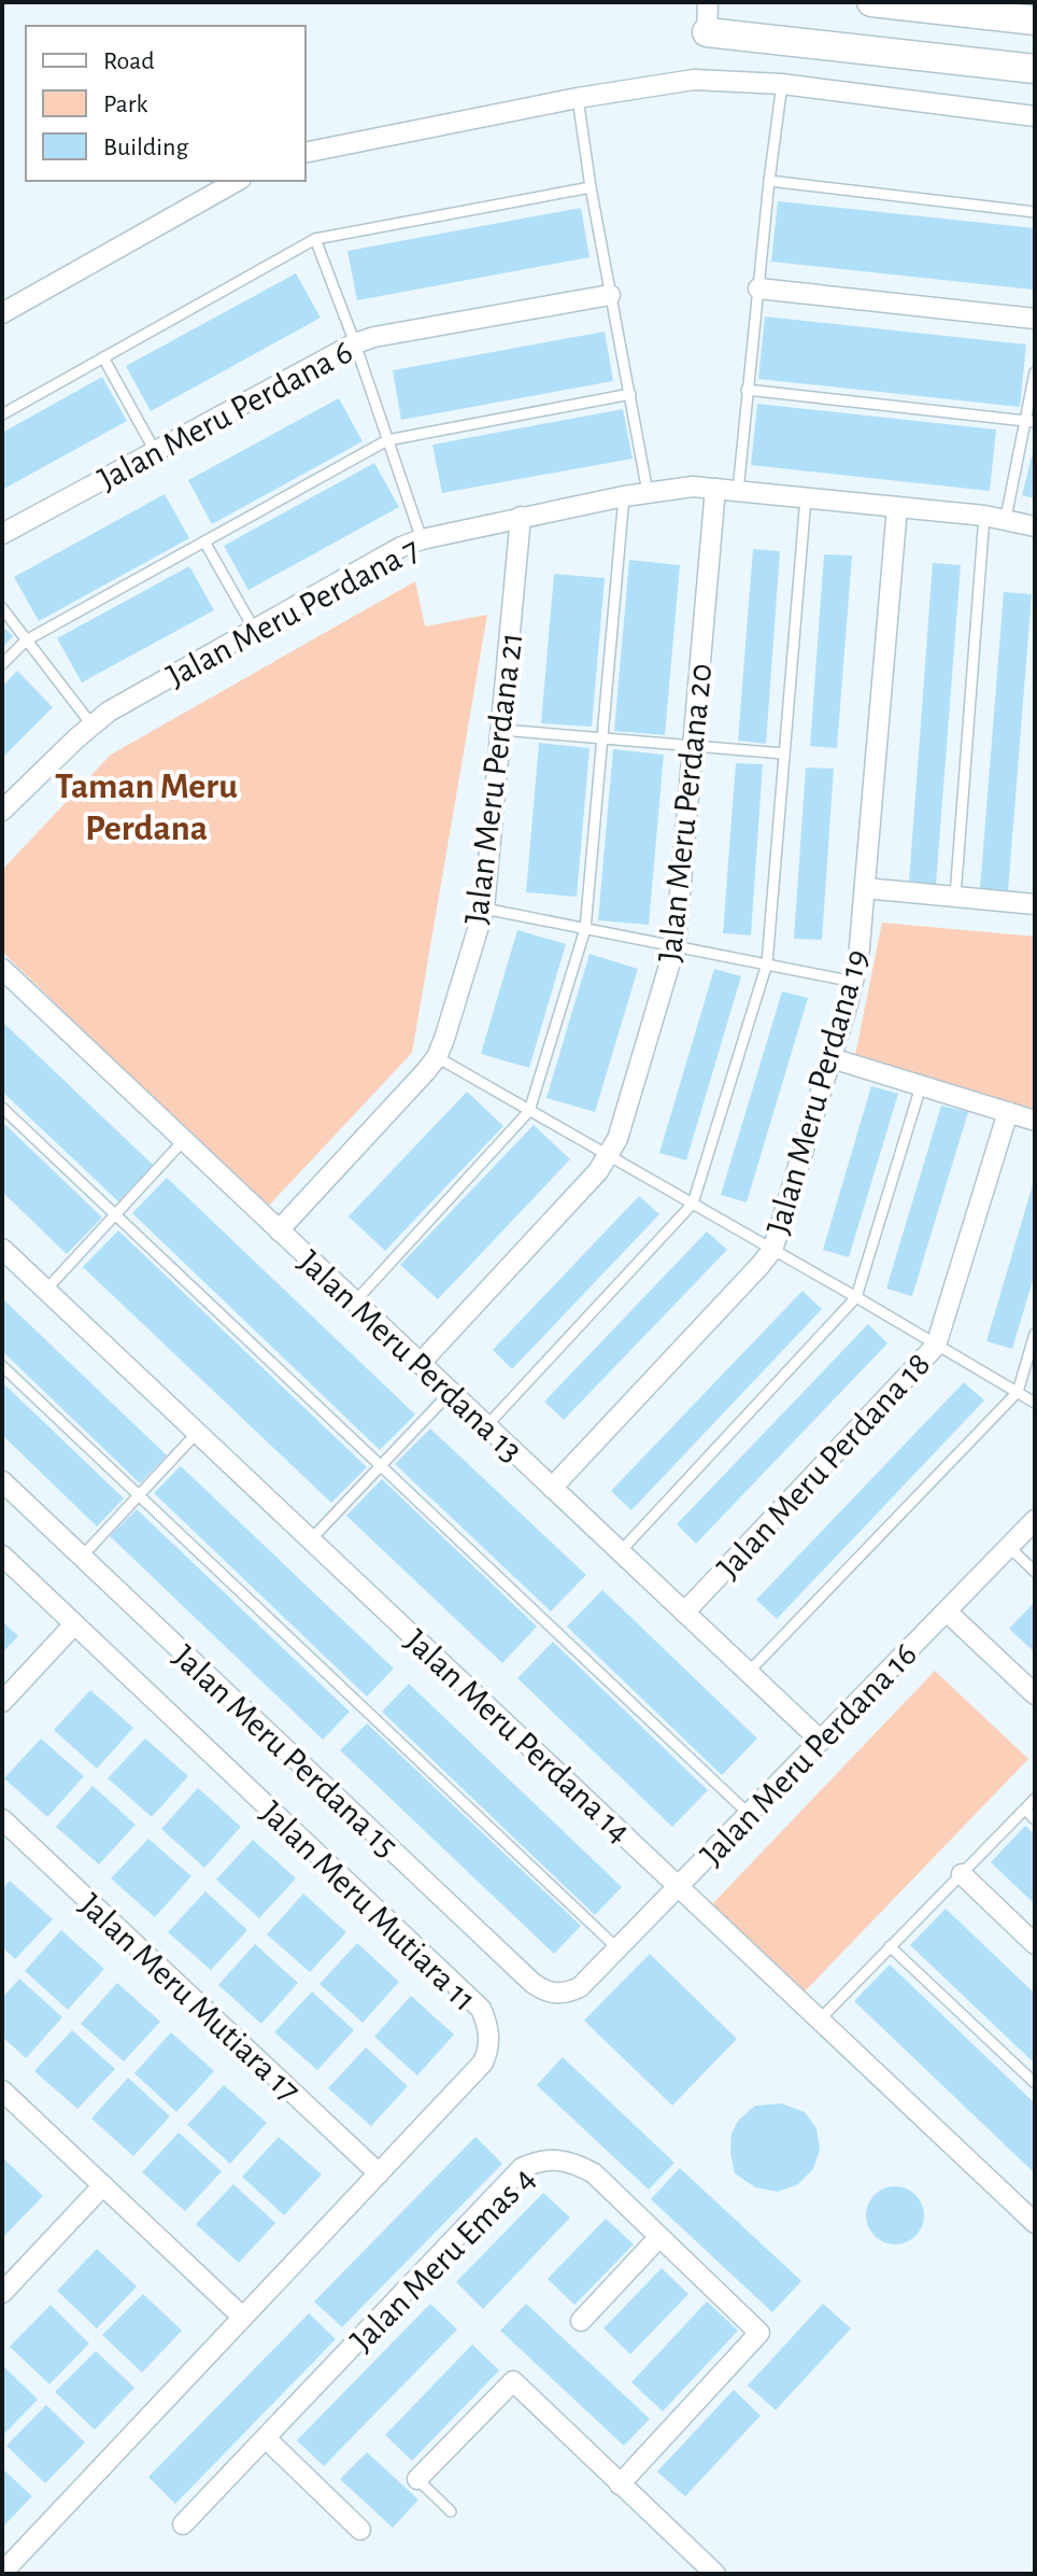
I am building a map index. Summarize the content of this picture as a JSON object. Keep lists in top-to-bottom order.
{
  "streets": {
    "street": [
      "Jalan Meru Perdana 6",
      "Jalan Meru Perdana 7",
      "Jalan Meru Perdana 21",
      "Jalan Meru Perdana 20",
      "Jalan Meru Perdana 19",
      "Jalan Meru Perdana 13",
      "Jalan Meru Perdana 18",
      "Jalan Meru Perdana 14",
      "Jalan Meru Perdana 15",
      "Jalan Meru Perdana 16",
      "Jalan Meru Mutiara 11",
      "Jalan Meru Mutiara 17",
      "Jalan Meru Emas 4"
    ]
  },
  "crossings": [
    ["Jalan Meru Perdana 7", "Jalan Meru Perdana 21"],
    ["Jalan Meru Perdana 7", "Jalan Meru Perdana 20"],
    ["Jalan Meru Perdana 7", "Jalan Meru Perdana 19"],
    ["Jalan Meru Perdana 21", "Jalan Meru Perdana 13"],
    ["Jalan Meru Perdana 20", "Jalan Meru Perdana 13"],
    ["Jalan Meru Perdana 19", "Jalan Meru Perdana 13"],
    ["Jalan Meru Perdana 13", "Jalan Meru Perdana 18"],
    ["Jalan Meru Perdana 13", "Jalan Meru Perdana 16"],
    ["Jalan Meru Perdana 14", "Jalan Meru Perdana 16"],
    ["Jalan Meru Perdana 15", "Jalan Meru Perdana 16"],
    ["Jalan Meru Mutiara 11", "Jalan Meru Mutiara 17"]
  ],
  "districts": ["Taman Meru Perdana"],
  "legend": ["Road", "Park", "Building"]
}
